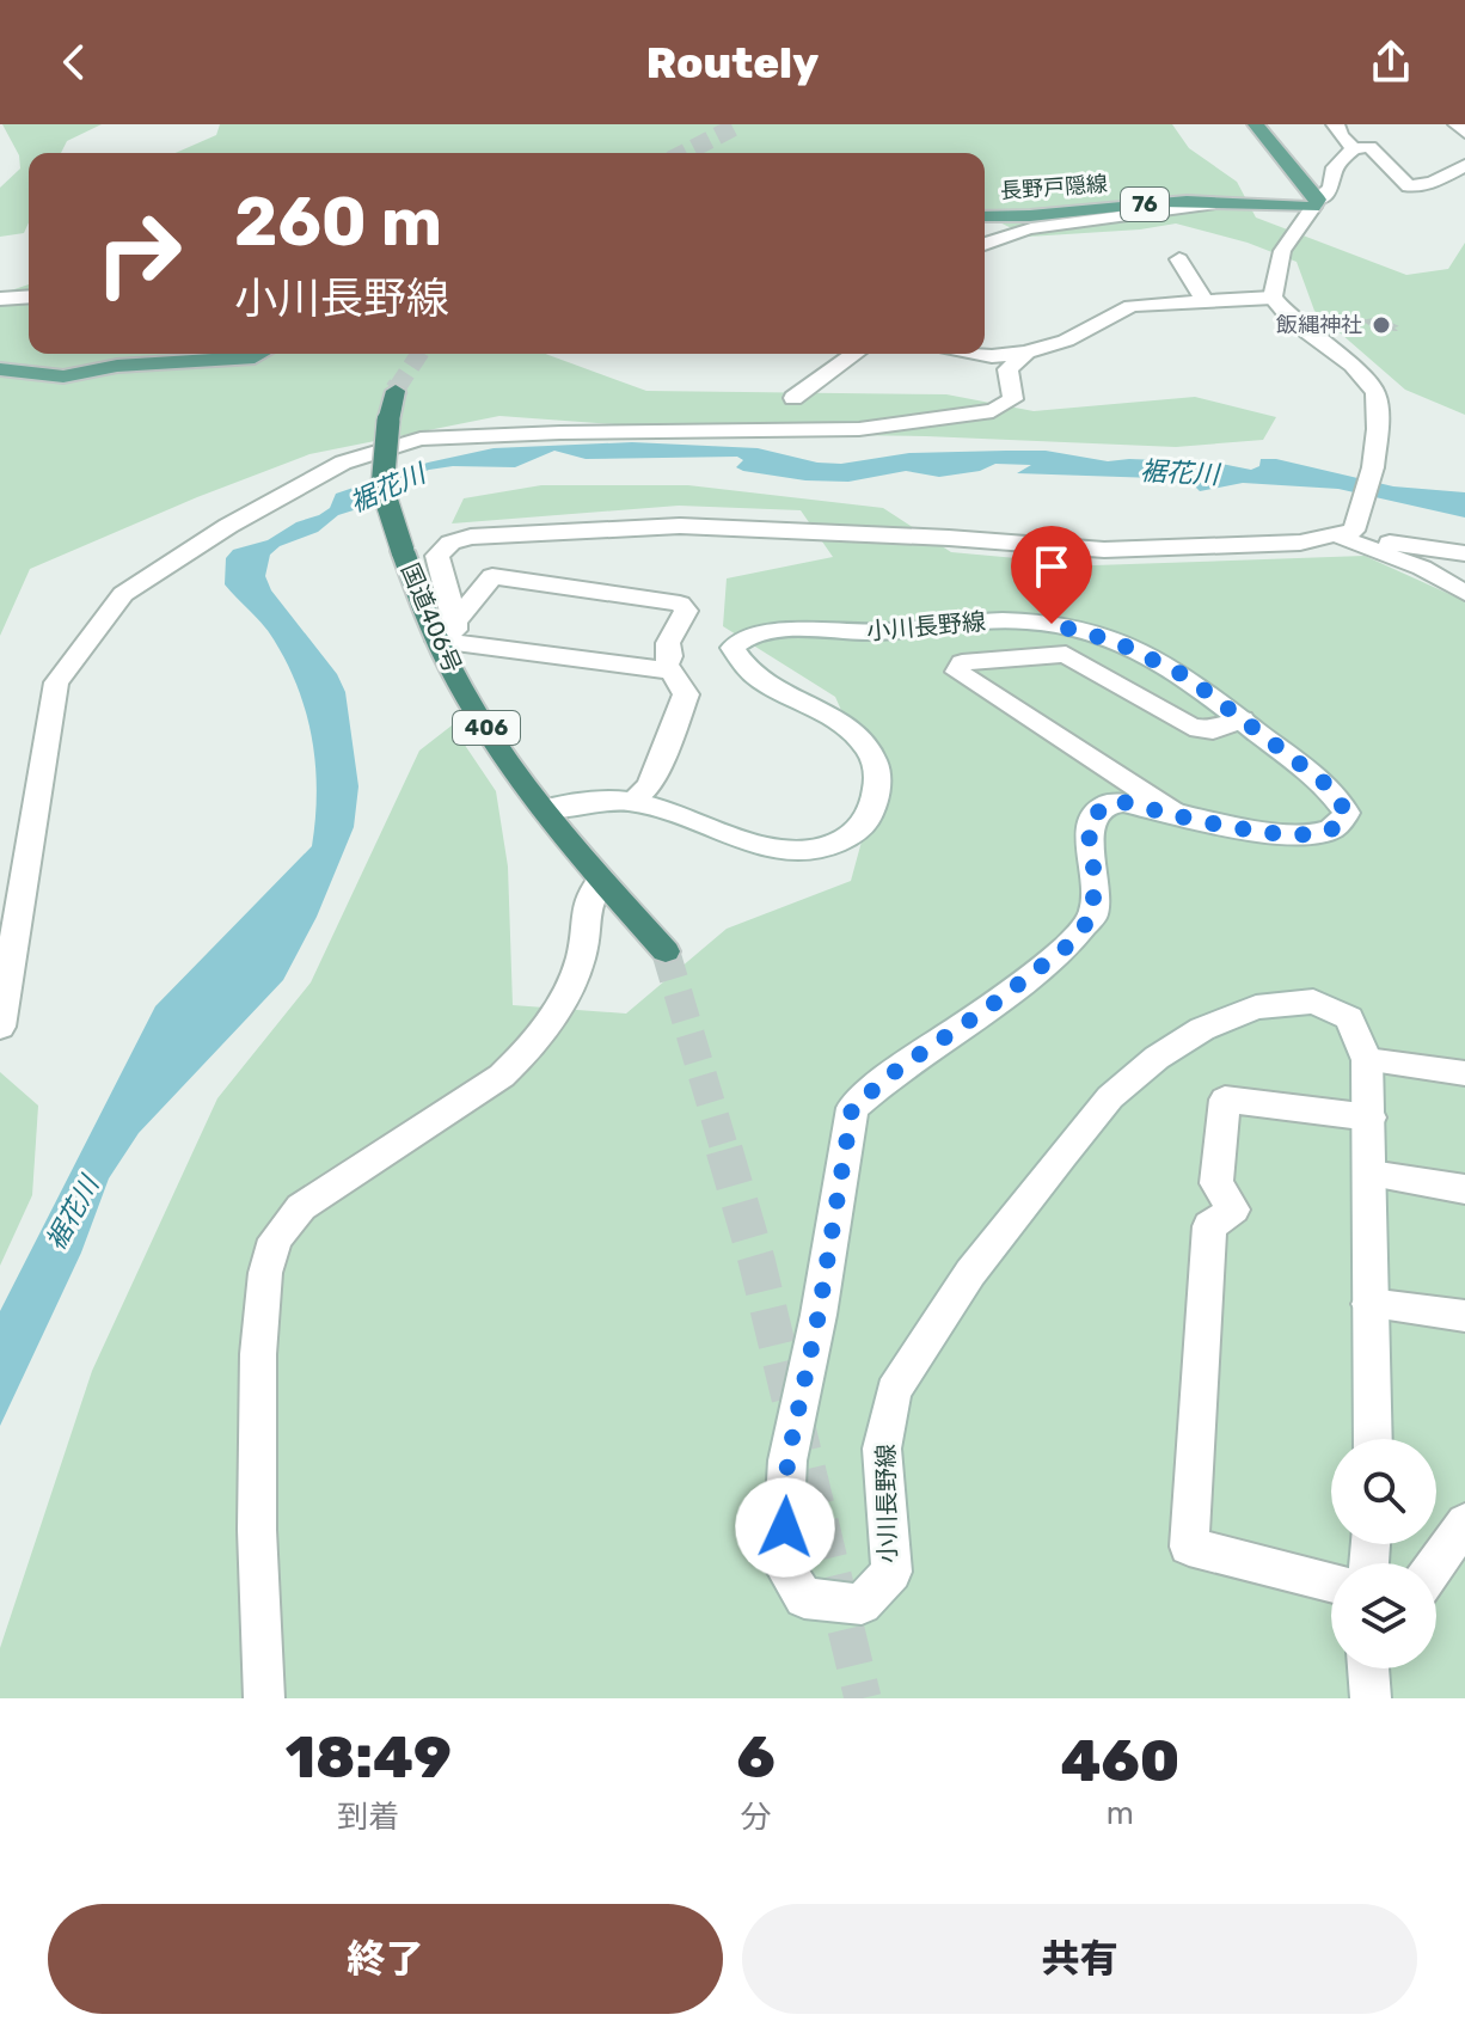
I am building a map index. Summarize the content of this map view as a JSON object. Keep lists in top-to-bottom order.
{
  "streets": {
    "highway": ["国道406号", "406"],
    "main road": ["長野戸隠線", "76"],
    "street": ["小川長野線"]
  },
  "crossings": [
    ["国道406号", "小川長野線"]
  ],
  "water": ["裾花川"],
  "places": ["飯縄神社"],
  "page": {
    "header": "Routely",
    "turn": ["260 m", "小川長野線"],
    "eta": [
      "18:49",
      "到着",
      "6",
      "分",
      "460",
      "m"
    ],
    "buttons": ["終了", "共有"]
  }
}
